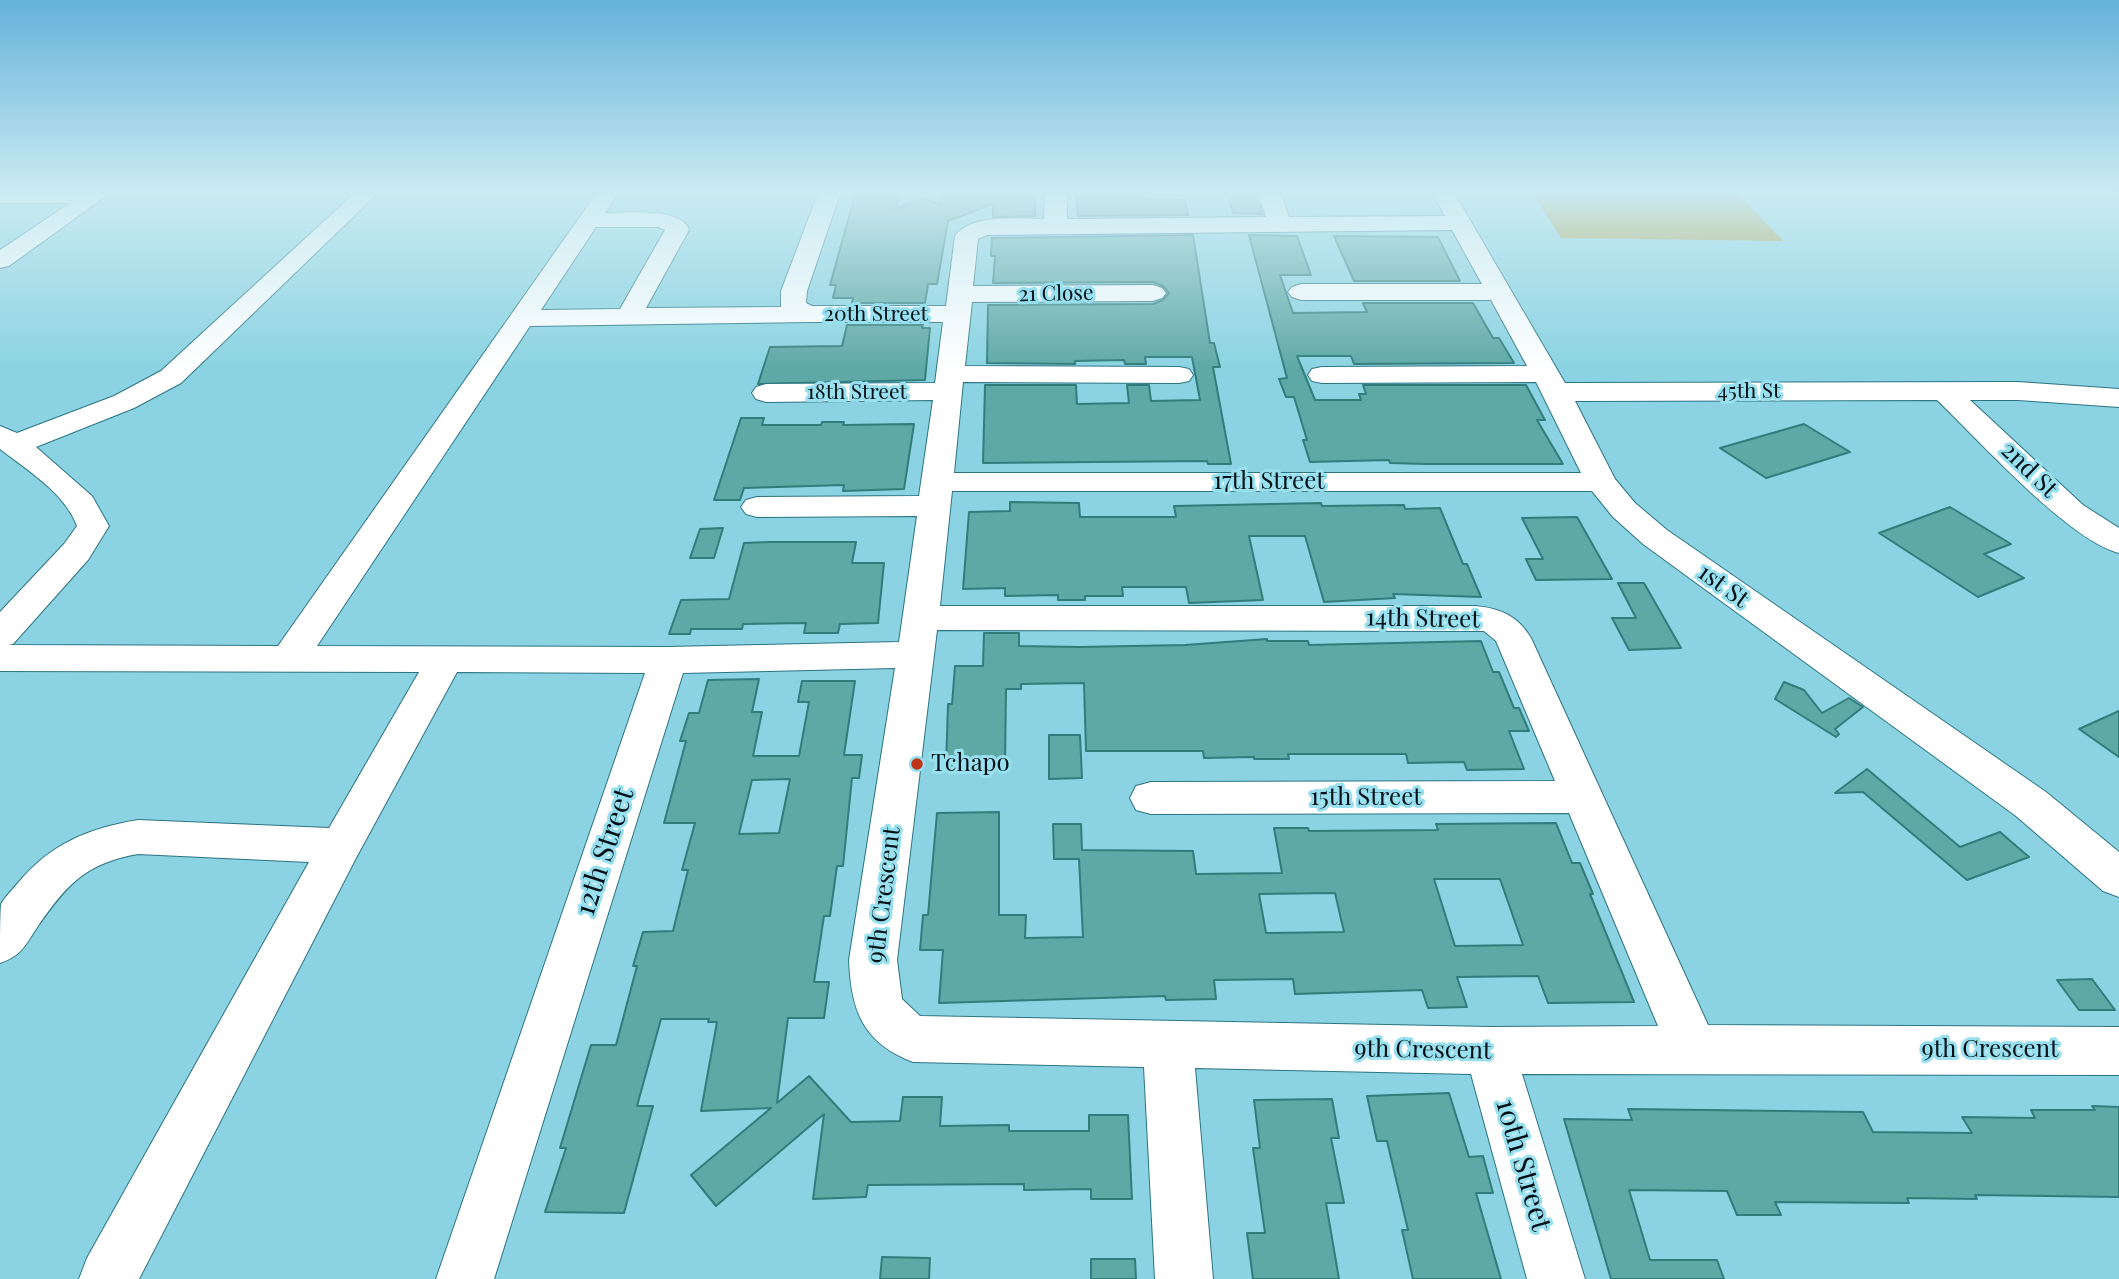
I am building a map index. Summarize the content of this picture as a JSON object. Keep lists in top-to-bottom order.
{
  "streets": {
    "street": [
      "21 Close",
      "20th Street",
      "45th St",
      "18th Street",
      "2nd St",
      "17th Street",
      "1st St",
      "14th Street",
      "15th Street",
      "12th Street",
      "9th Crescent",
      "10th Street"
    ]
  },
  "crossings": [
    ["21 Close", "20th Street"],
    ["21 Close", "9th Crescent"],
    ["20th Street", "9th Crescent"],
    ["45th St", "2nd St"],
    ["45th St", "1st St"],
    ["18th Street", "9th Crescent"],
    ["17th Street", "1st St"],
    ["17th Street", "9th Crescent"],
    ["14th Street", "15th Street"],
    ["14th Street", "9th Crescent"],
    ["9th Crescent", "10th Street"]
  ],
  "places": ["Tchapo"]
}
